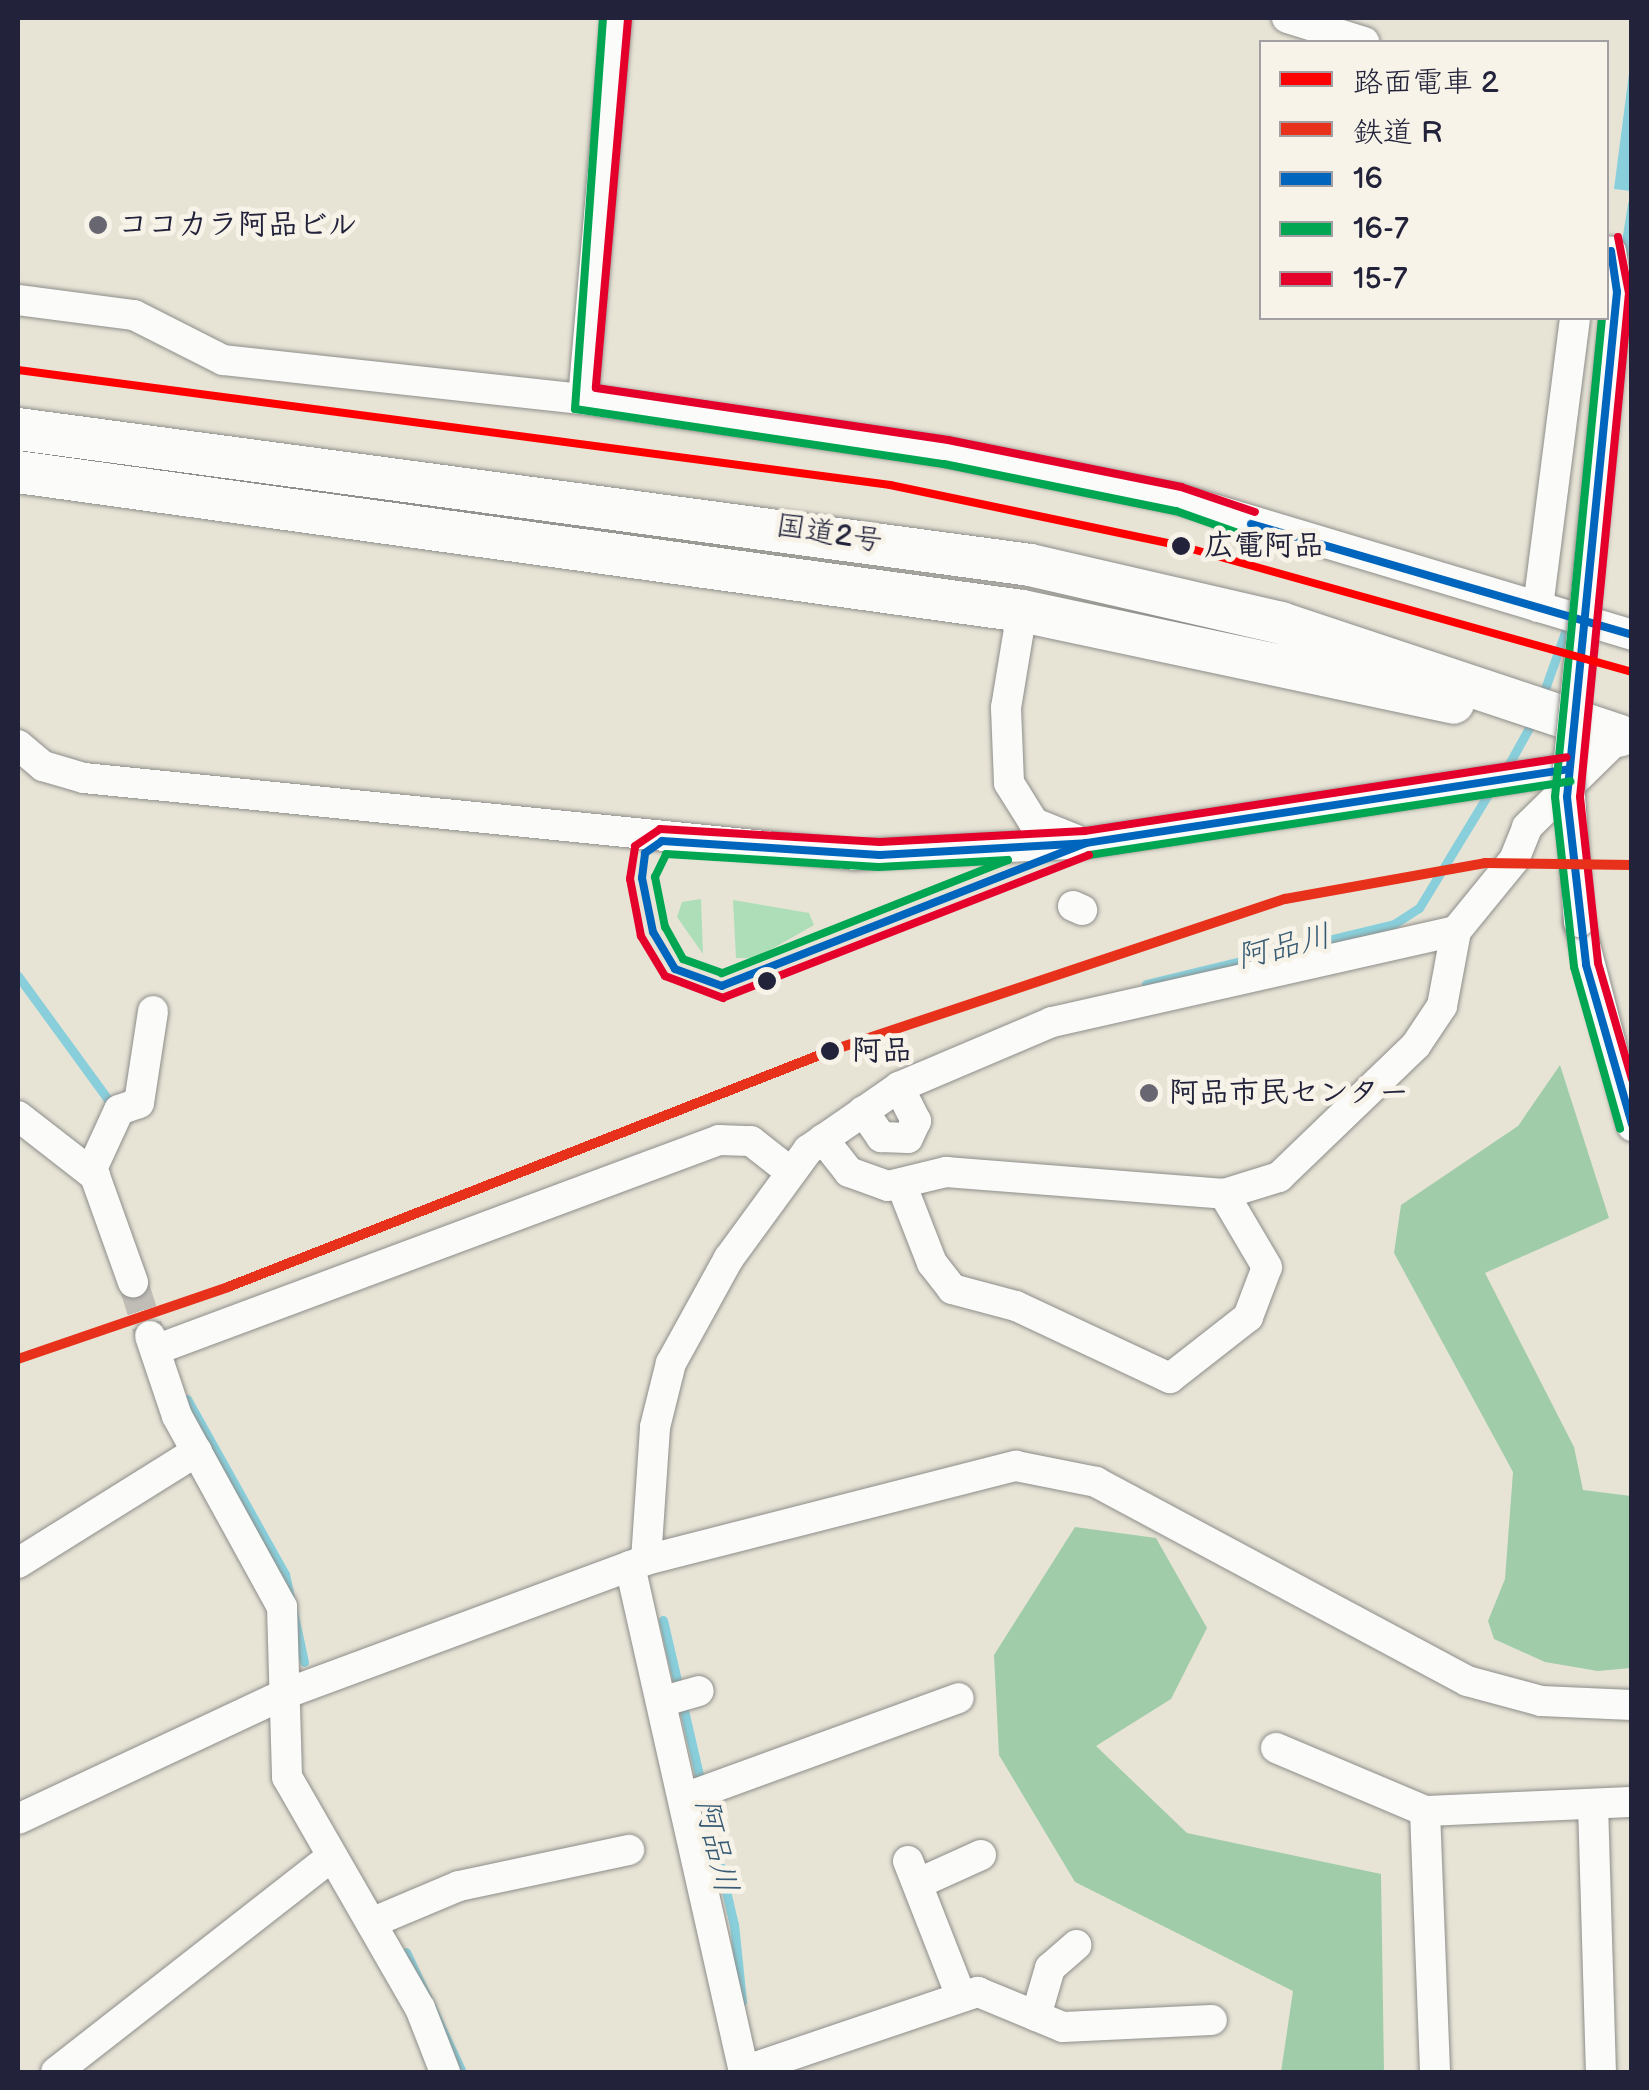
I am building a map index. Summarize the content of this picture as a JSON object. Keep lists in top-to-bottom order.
{
  "streets": {
    "highway": ["国道2号"]
  },
  "water": ["阿品川"],
  "places": [
    "ココカラ阿品ビル",
    "広電阿品",
    "阿品",
    "阿品市民センター"
  ],
  "lines": [
    "transit line 16-7",
    "transit line 15-7",
    "transit line 16",
    "tram line 2",
    "rail line R"
  ],
  "legend": [
    "路面電車 2",
    "鉄道 R",
    "16",
    "16-7",
    "15-7"
  ]
}
